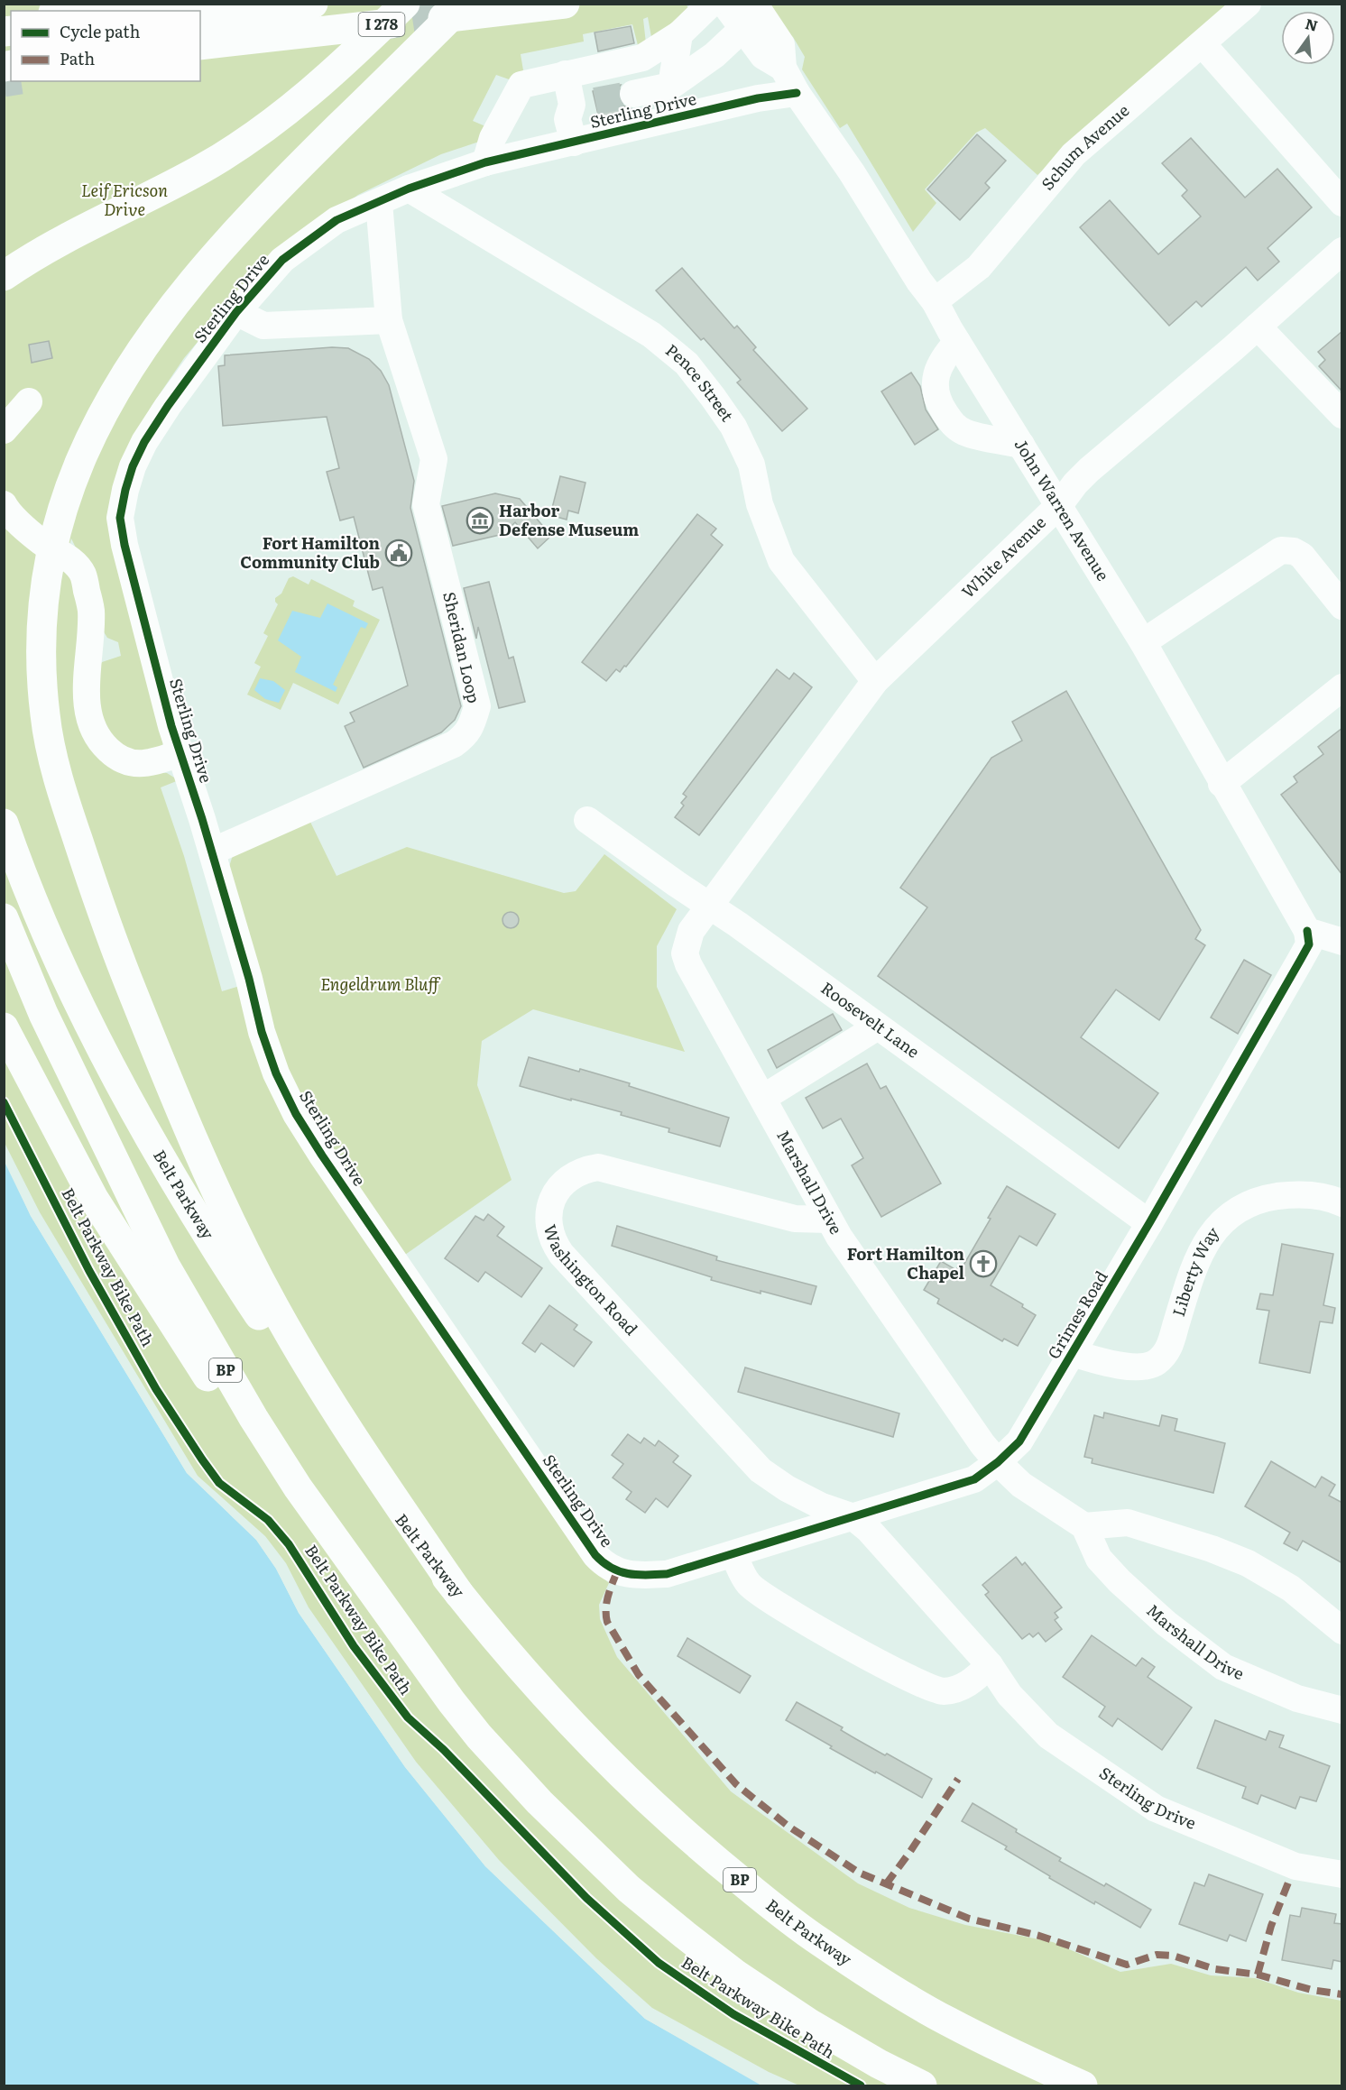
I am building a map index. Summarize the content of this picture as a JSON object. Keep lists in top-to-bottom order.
{
  "streets": {
    "highway": ["I 278", "Belt Parkway", "BP"],
    "street": [
      "Sterling Drive",
      "Schum Avenue",
      "Pence Street",
      "John Warren Avenue",
      "White Avenue",
      "Sheridan Loop",
      "Roosevelt Lane",
      "Marshall Drive",
      "Liberty Way",
      "Washington Road",
      "Grimes Road"
    ],
    "cycle path": ["Belt Parkway Bike Path"]
  },
  "crossings": [
    ["Sterling Drive", "Pence Street"],
    ["Sterling Drive", "John Warren Avenue"],
    ["Sterling Drive", "Sheridan Loop"],
    ["Sterling Drive", "Washington Road"],
    ["Sterling Drive", "Grimes Road"],
    ["Schum Avenue", "John Warren Avenue"],
    ["Pence Street", "White Avenue"],
    ["John Warren Avenue", "White Avenue"],
    ["John Warren Avenue", "Grimes Road"],
    ["White Avenue", "Roosevelt Lane"],
    ["White Avenue", "Marshall Drive"],
    ["Roosevelt Lane", "Marshall Drive"],
    ["Roosevelt Lane", "Grimes Road"],
    ["Marshall Drive", "Washington Road"],
    ["Marshall Drive", "Grimes Road"],
    ["Liberty Way", "Grimes Road"],
    ["Washington Road", "Grimes Road"]
  ],
  "parks": ["Leif Ericson Drive", "Engeldrum Bluff"],
  "places": {
    "museum": ["Harbor Defense Museum"],
    "public building": ["Fort Hamilton Community Club"],
    "church": ["Fort Hamilton Chapel"]
  },
  "legend": ["Cycle path", "Path"],
  "north": "top"
}
